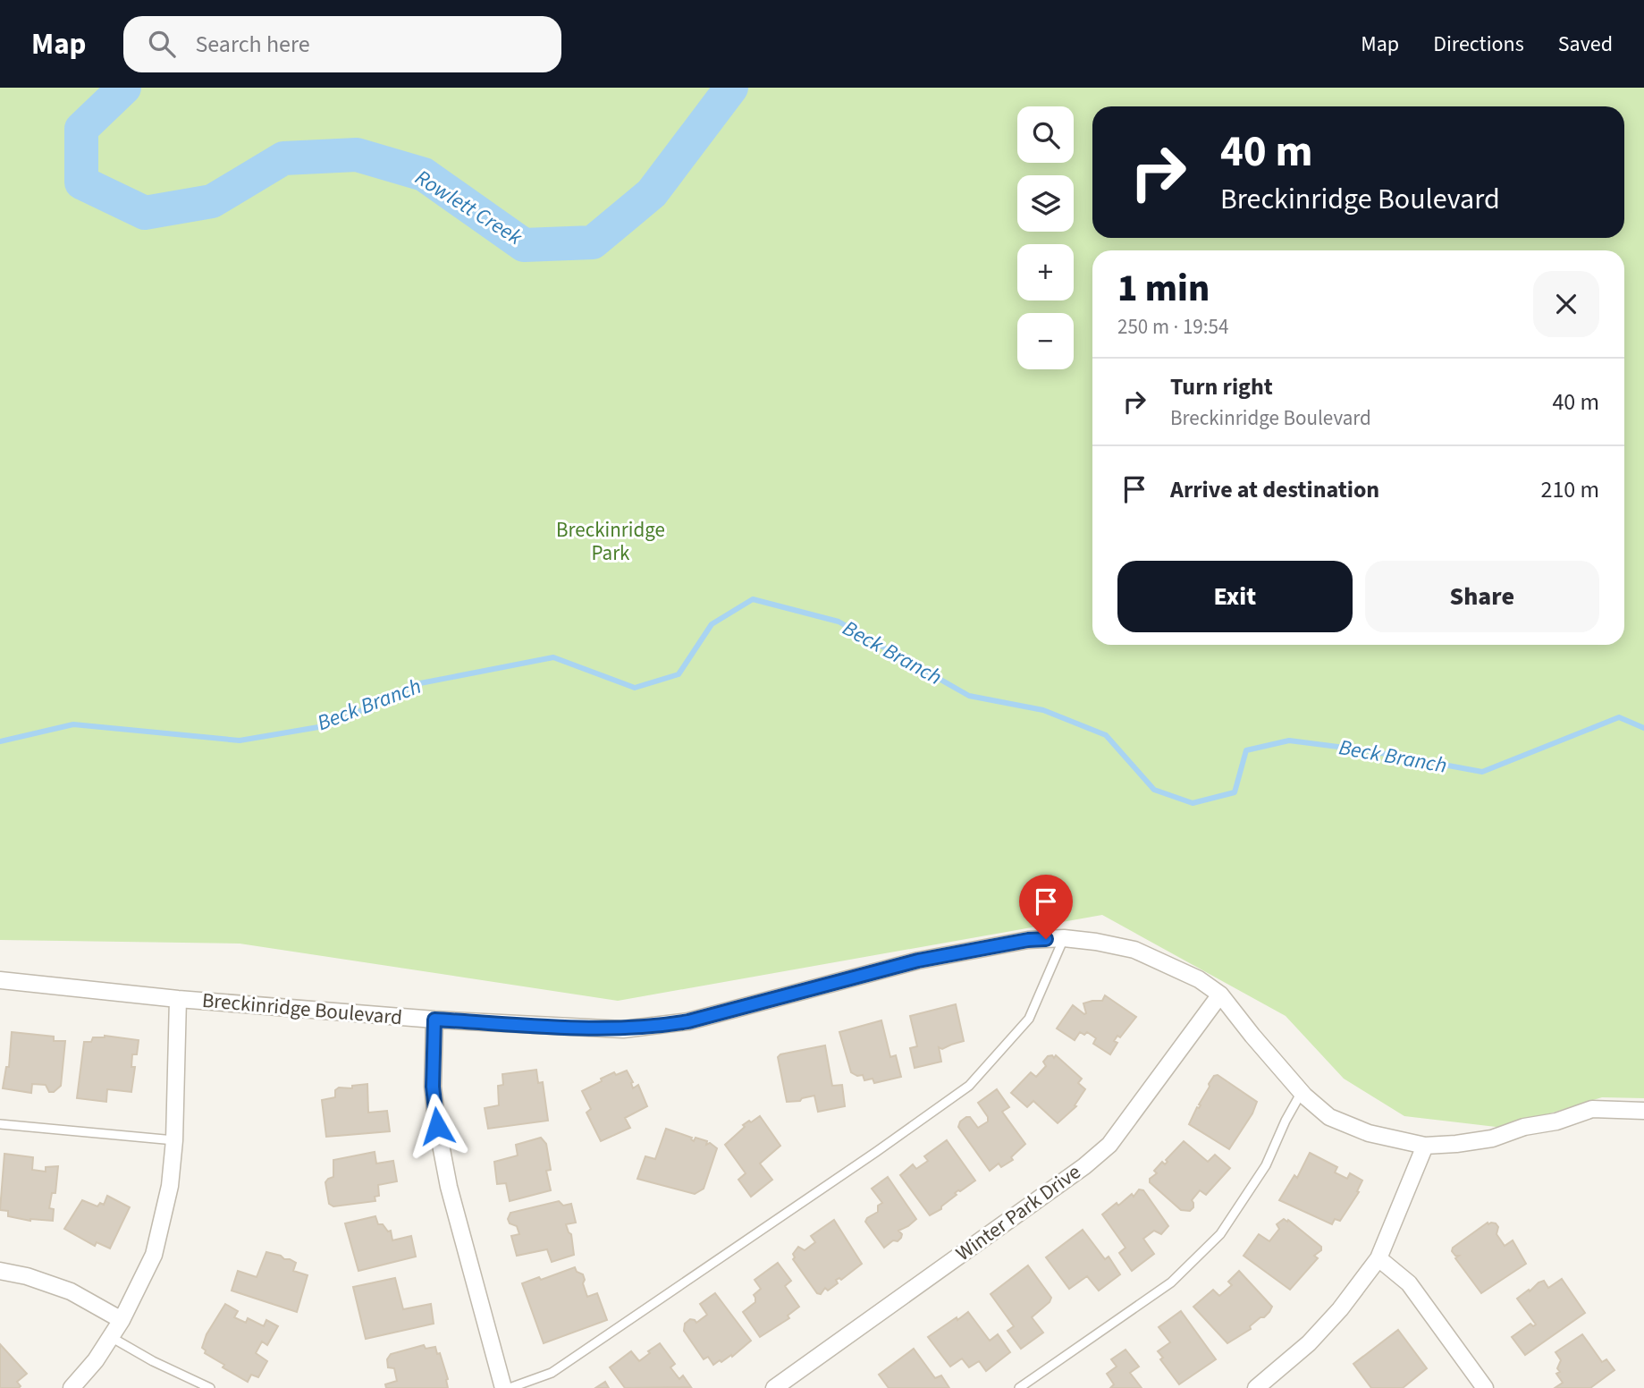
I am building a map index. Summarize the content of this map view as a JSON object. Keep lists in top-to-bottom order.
{
  "streets": {
    "street": ["Breckinridge Boulevard", "Winter Park Drive"]
  },
  "crossings": [
    ["Breckinridge Boulevard", "Winter Park Drive"]
  ],
  "water": ["Rowlett Creek", "Beck Branch"],
  "parks": ["Breckinridge Park"],
  "page": {
    "header": "Map",
    "search": "Search here",
    "nav": ["Map", "Directions", "Saved"],
    "map_buttons": ["+", "−"],
    "turn": ["40 m", "Breckinridge Boulevard"],
    "heading": ["1 min", "250 m · 19:54"],
    "list": [
      {
        "name": "Turn right",
        "note": "Breckinridge Boulevard",
        "value": "40 m"
      },
      {
        "name": "Arrive at destination",
        "value": "210 m"
      }
    ],
    "buttons": ["Exit", "Share"]
  }
}
